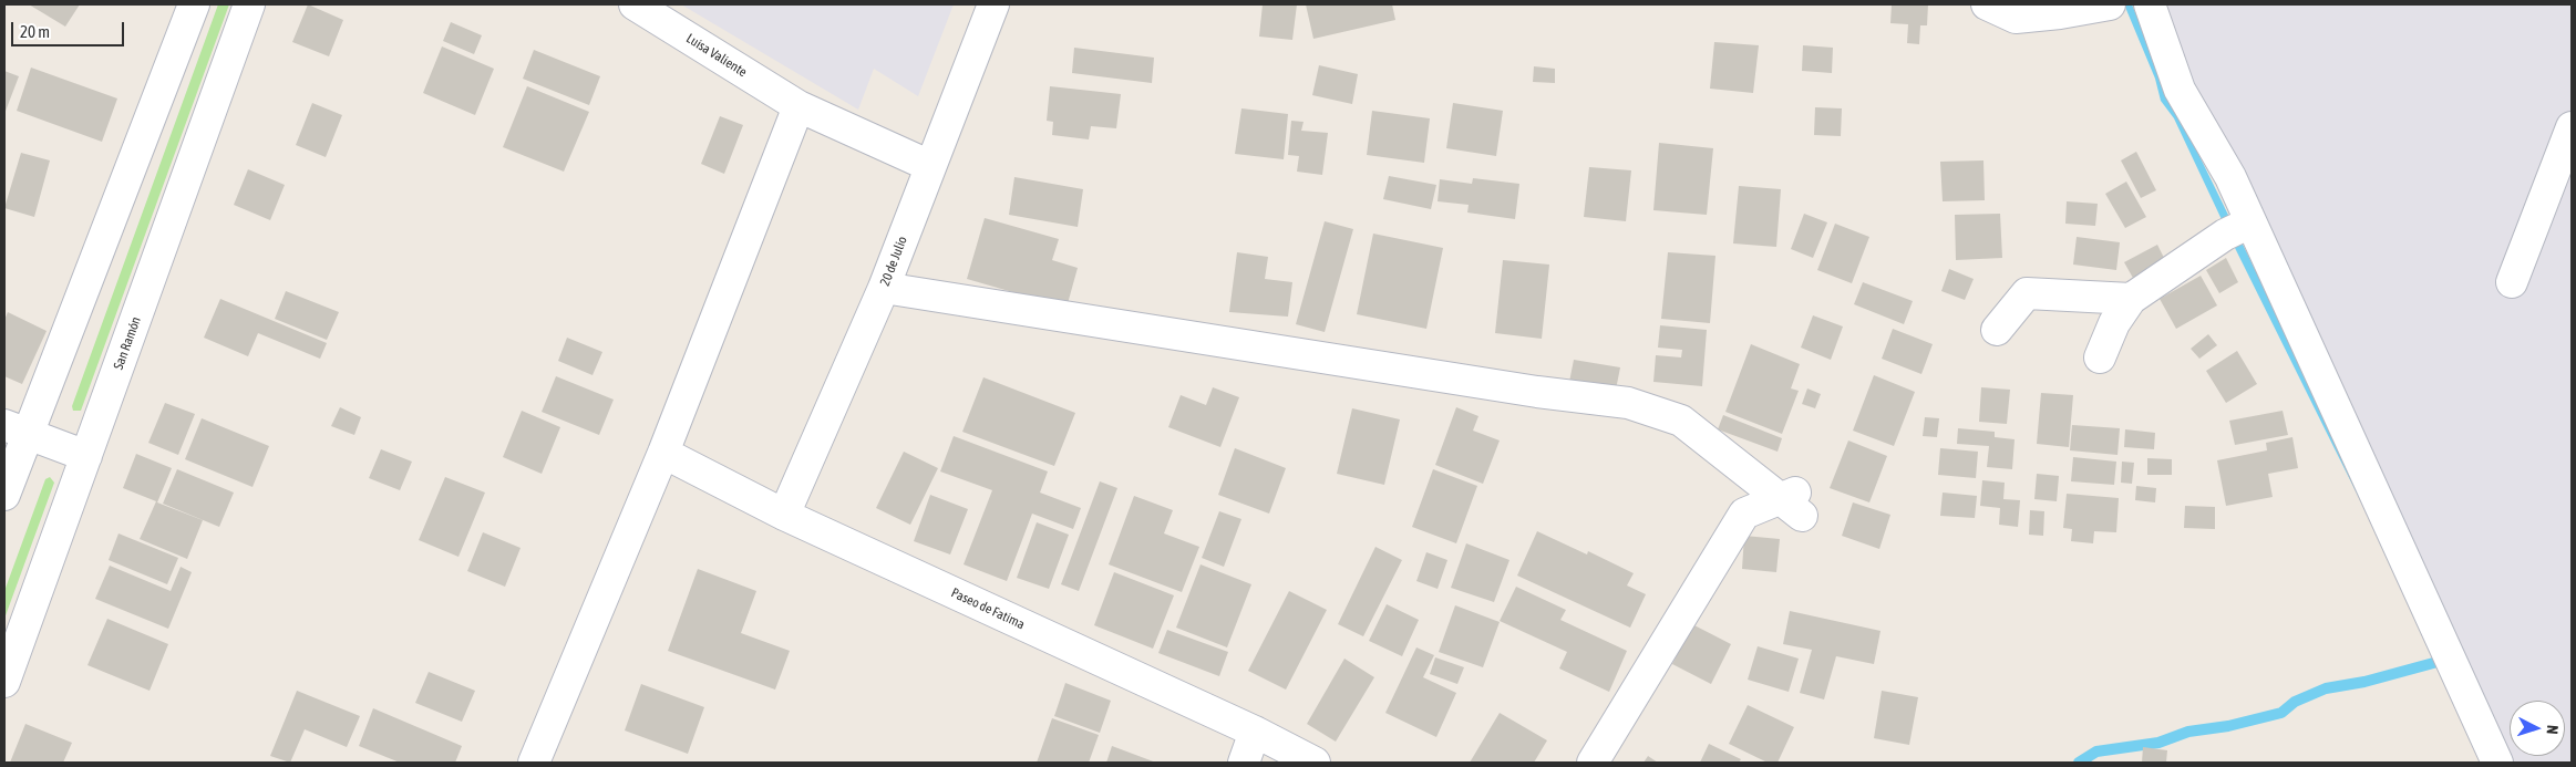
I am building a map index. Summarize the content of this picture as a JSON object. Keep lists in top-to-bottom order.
{
  "streets": {
    "street": [
      "Luisa Valiente",
      "20 de Julio",
      "San Ramón",
      "Paseo de Fatima"
    ]
  },
  "crossings": [
    ["Luisa Valiente", "20 de Julio"],
    ["20 de Julio", "Paseo de Fatima"]
  ],
  "scale_bar": "20 m",
  "north": "right"
}
